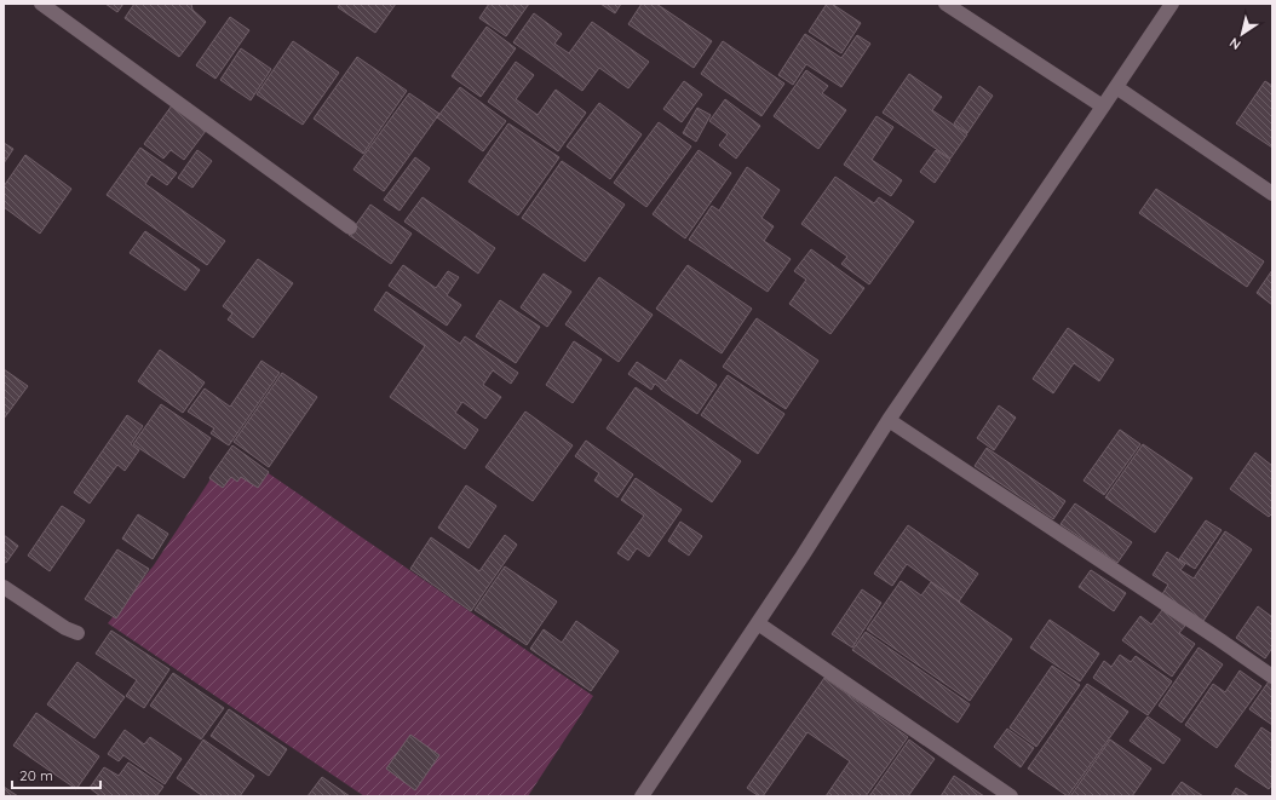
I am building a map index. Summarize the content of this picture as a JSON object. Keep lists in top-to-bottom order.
{
  "scale_bar": "20 m",
  "north": "bottom left"
}
